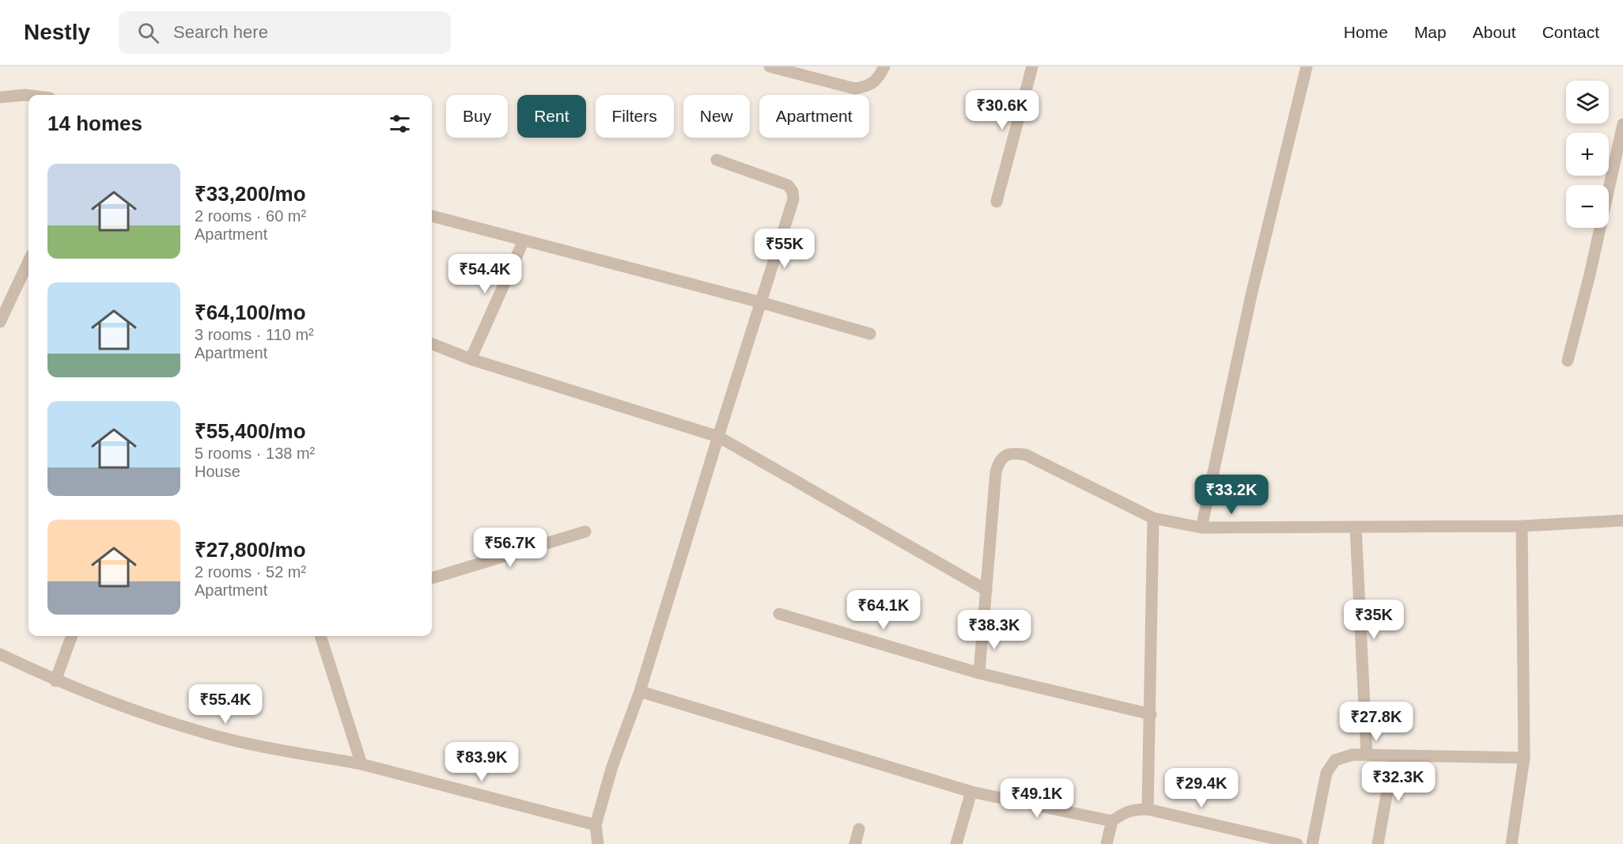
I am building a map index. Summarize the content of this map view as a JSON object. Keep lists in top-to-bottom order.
{
  "page": {
    "header": "Nestly",
    "search": "Search here",
    "nav": [
      "Home",
      "Map",
      "About",
      "Contact"
    ],
    "map_buttons": ["+", "−"],
    "price": [
      "₹30.6K",
      "₹55K",
      "₹54.4K",
      "₹33.2K",
      "₹56.7K",
      "₹64.1K",
      "₹35K",
      "₹38.3K",
      "₹55.4K",
      "₹27.8K",
      "₹83.9K",
      "₹32.3K",
      "₹29.4K",
      "₹49.1K"
    ],
    "chip": [
      "Buy",
      "Rent",
      "Filters",
      "New",
      "Apartment"
    ],
    "heading": "14 homes",
    "list": [
      {
        "name": "₹33,200/mo",
        "note": "2 rooms · 60 m² · Apartment"
      },
      {
        "name": "₹64,100/mo",
        "note": "3 rooms · 110 m² · Apartment"
      },
      {
        "name": "₹55,400/mo",
        "note": "5 rooms · 138 m² · House"
      },
      {
        "name": "₹27,800/mo",
        "note": "2 rooms · 52 m² · Apartment"
      }
    ]
  }
}
